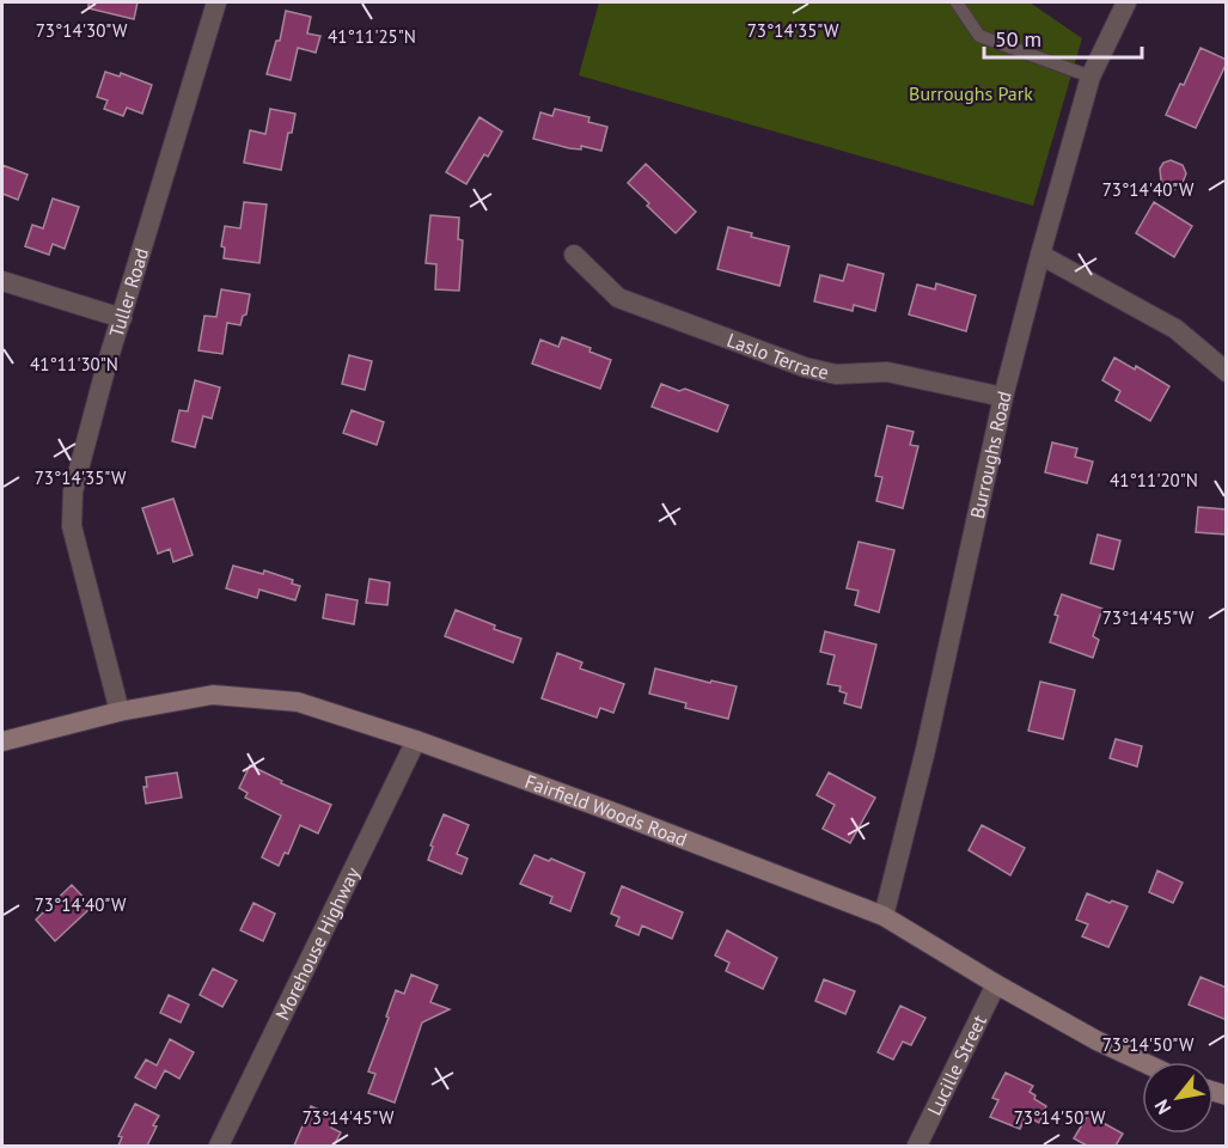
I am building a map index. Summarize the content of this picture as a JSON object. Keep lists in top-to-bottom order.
{
  "streets": {
    "main road": ["Fairfield Woods Road"],
    "street": [
      "Tuller Road",
      "Laslo Terrace",
      "Burroughs Road",
      "Morehouse Highway",
      "Lucille Street"
    ]
  },
  "crossings": [
    ["Tuller Road", "Fairfield Woods Road"],
    ["Laslo Terrace", "Burroughs Road"],
    ["Burroughs Road", "Fairfield Woods Road"],
    ["Fairfield Woods Road", "Morehouse Highway"],
    ["Fairfield Woods Road", "Lucille Street"]
  ],
  "parks": ["Burroughs Park"],
  "scale_bar": "50 m",
  "north": "bottom left",
  "coordinates": [
    "73°14'30\"W",
    "73°14'35\"W",
    "41°11'25\"N",
    "73°14'40\"W",
    "41°11'30\"N",
    "41°11'20\"N",
    "73°14'45\"W",
    "73°14'50\"W"
  ]
}
